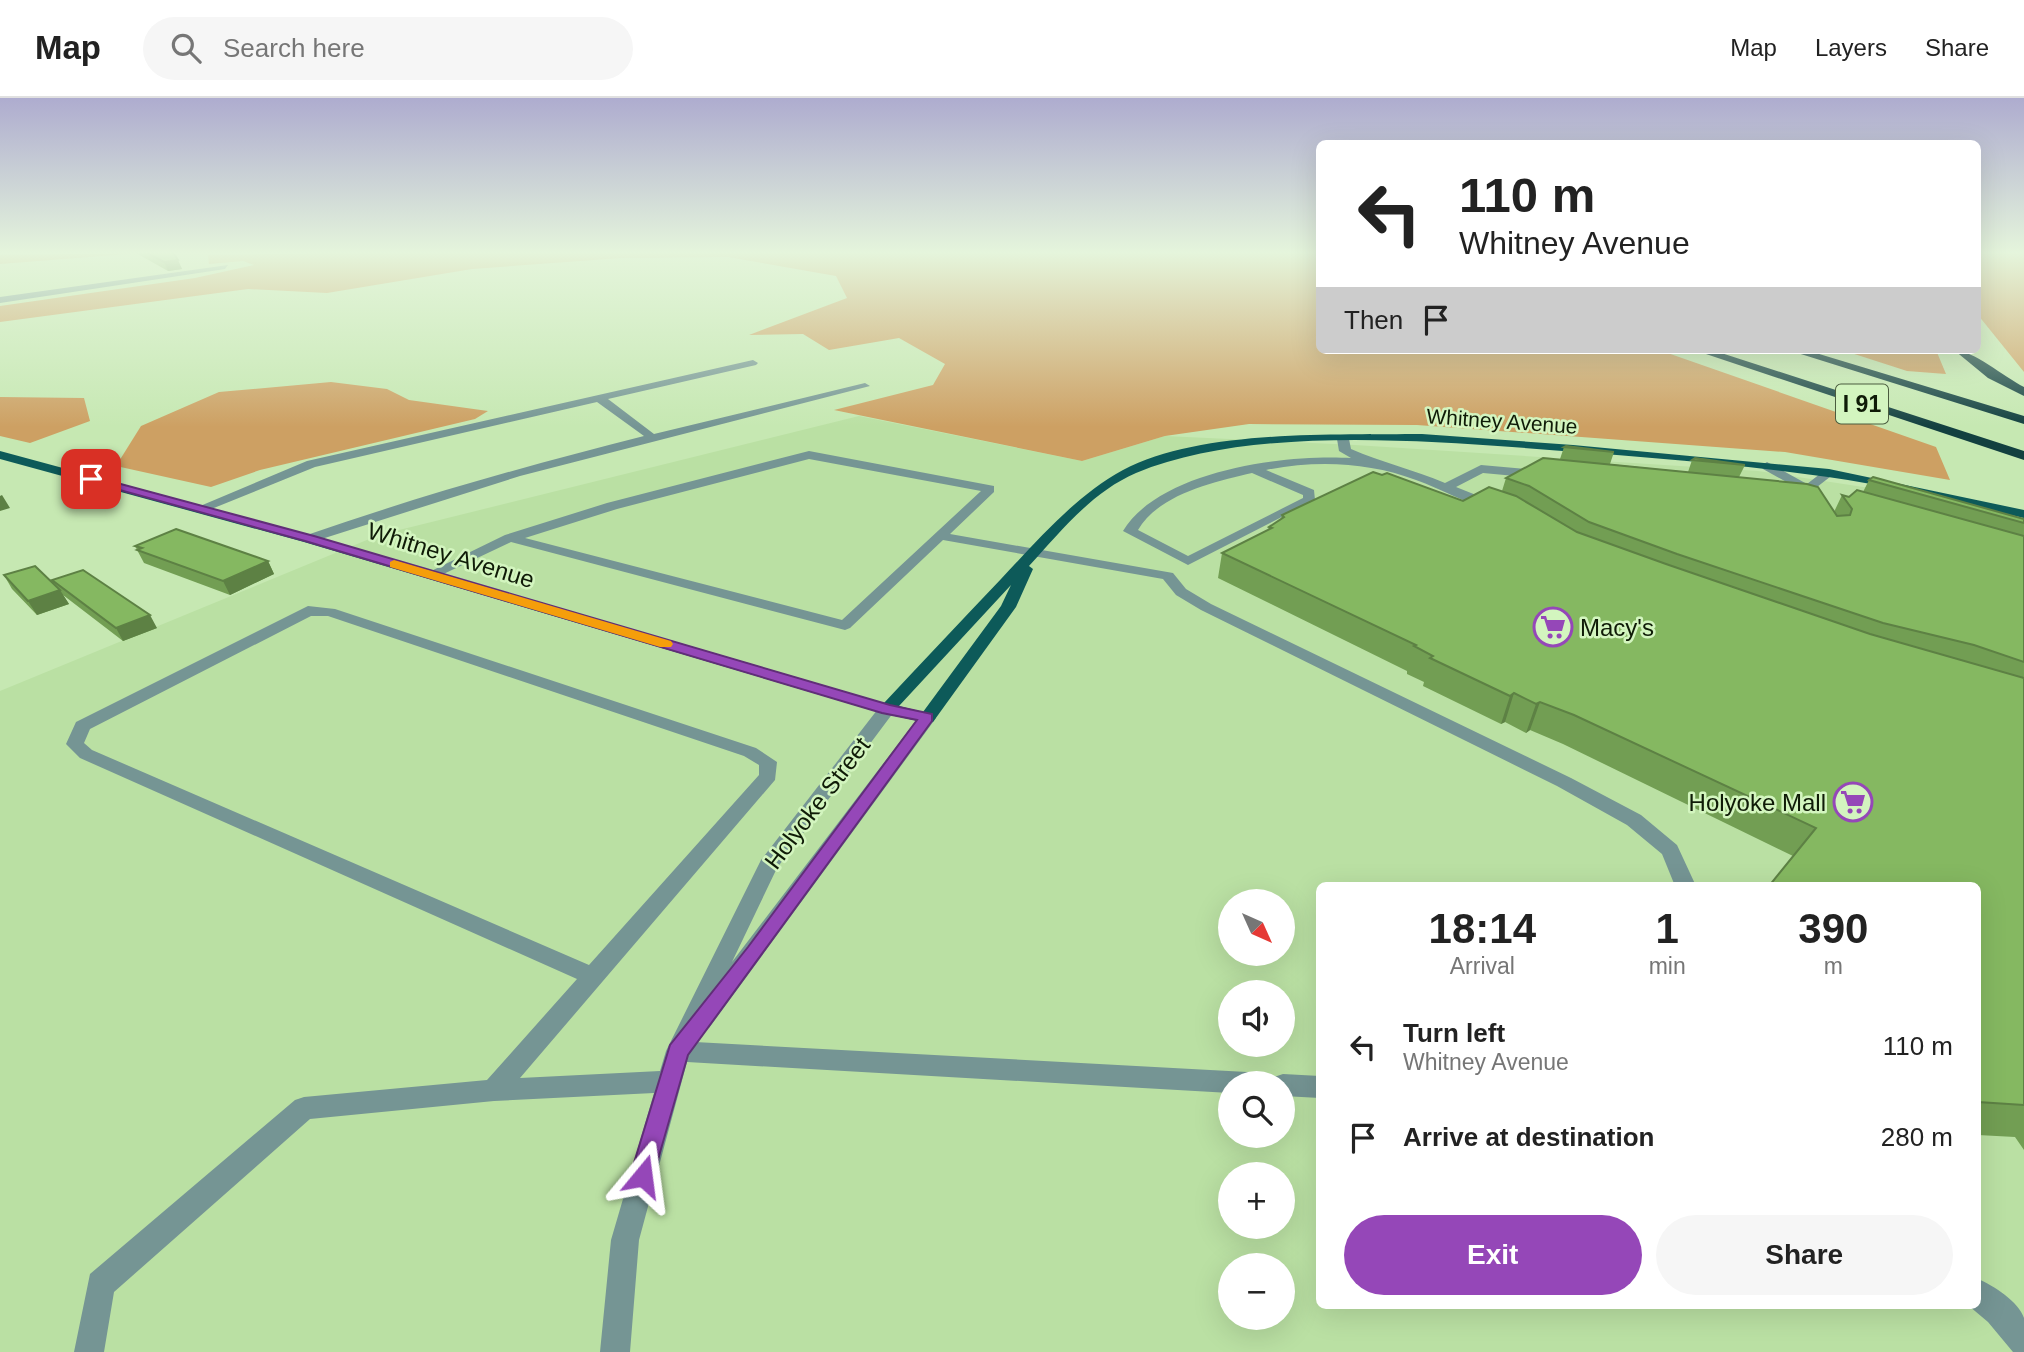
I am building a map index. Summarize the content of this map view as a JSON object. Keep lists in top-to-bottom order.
{
  "streets": {
    "highway": ["I 91"],
    "main road": ["Whitney Avenue"],
    "street": ["Holyoke Street"]
  },
  "crossings": [
    ["Whitney Avenue", "Holyoke Street"]
  ],
  "places": {
    "supermarket": ["Macy's", "Holyoke Mall"]
  },
  "north": "bottom right",
  "page": {
    "header": "Map",
    "search": "Search here",
    "nav": ["Map", "Layers", "Share"],
    "turn": ["110 m", "Whitney Avenue"],
    "then": "Then",
    "eta": [
      "18:14",
      "Arrival",
      "1",
      "min",
      "390",
      "m"
    ],
    "map_buttons": ["+", "−"],
    "list": [
      {
        "name": "Turn left",
        "note": "Whitney Avenue",
        "value": "110 m"
      },
      {
        "name": "Arrive at destination",
        "value": "280 m"
      }
    ],
    "buttons": ["Exit", "Share"]
  }
}
